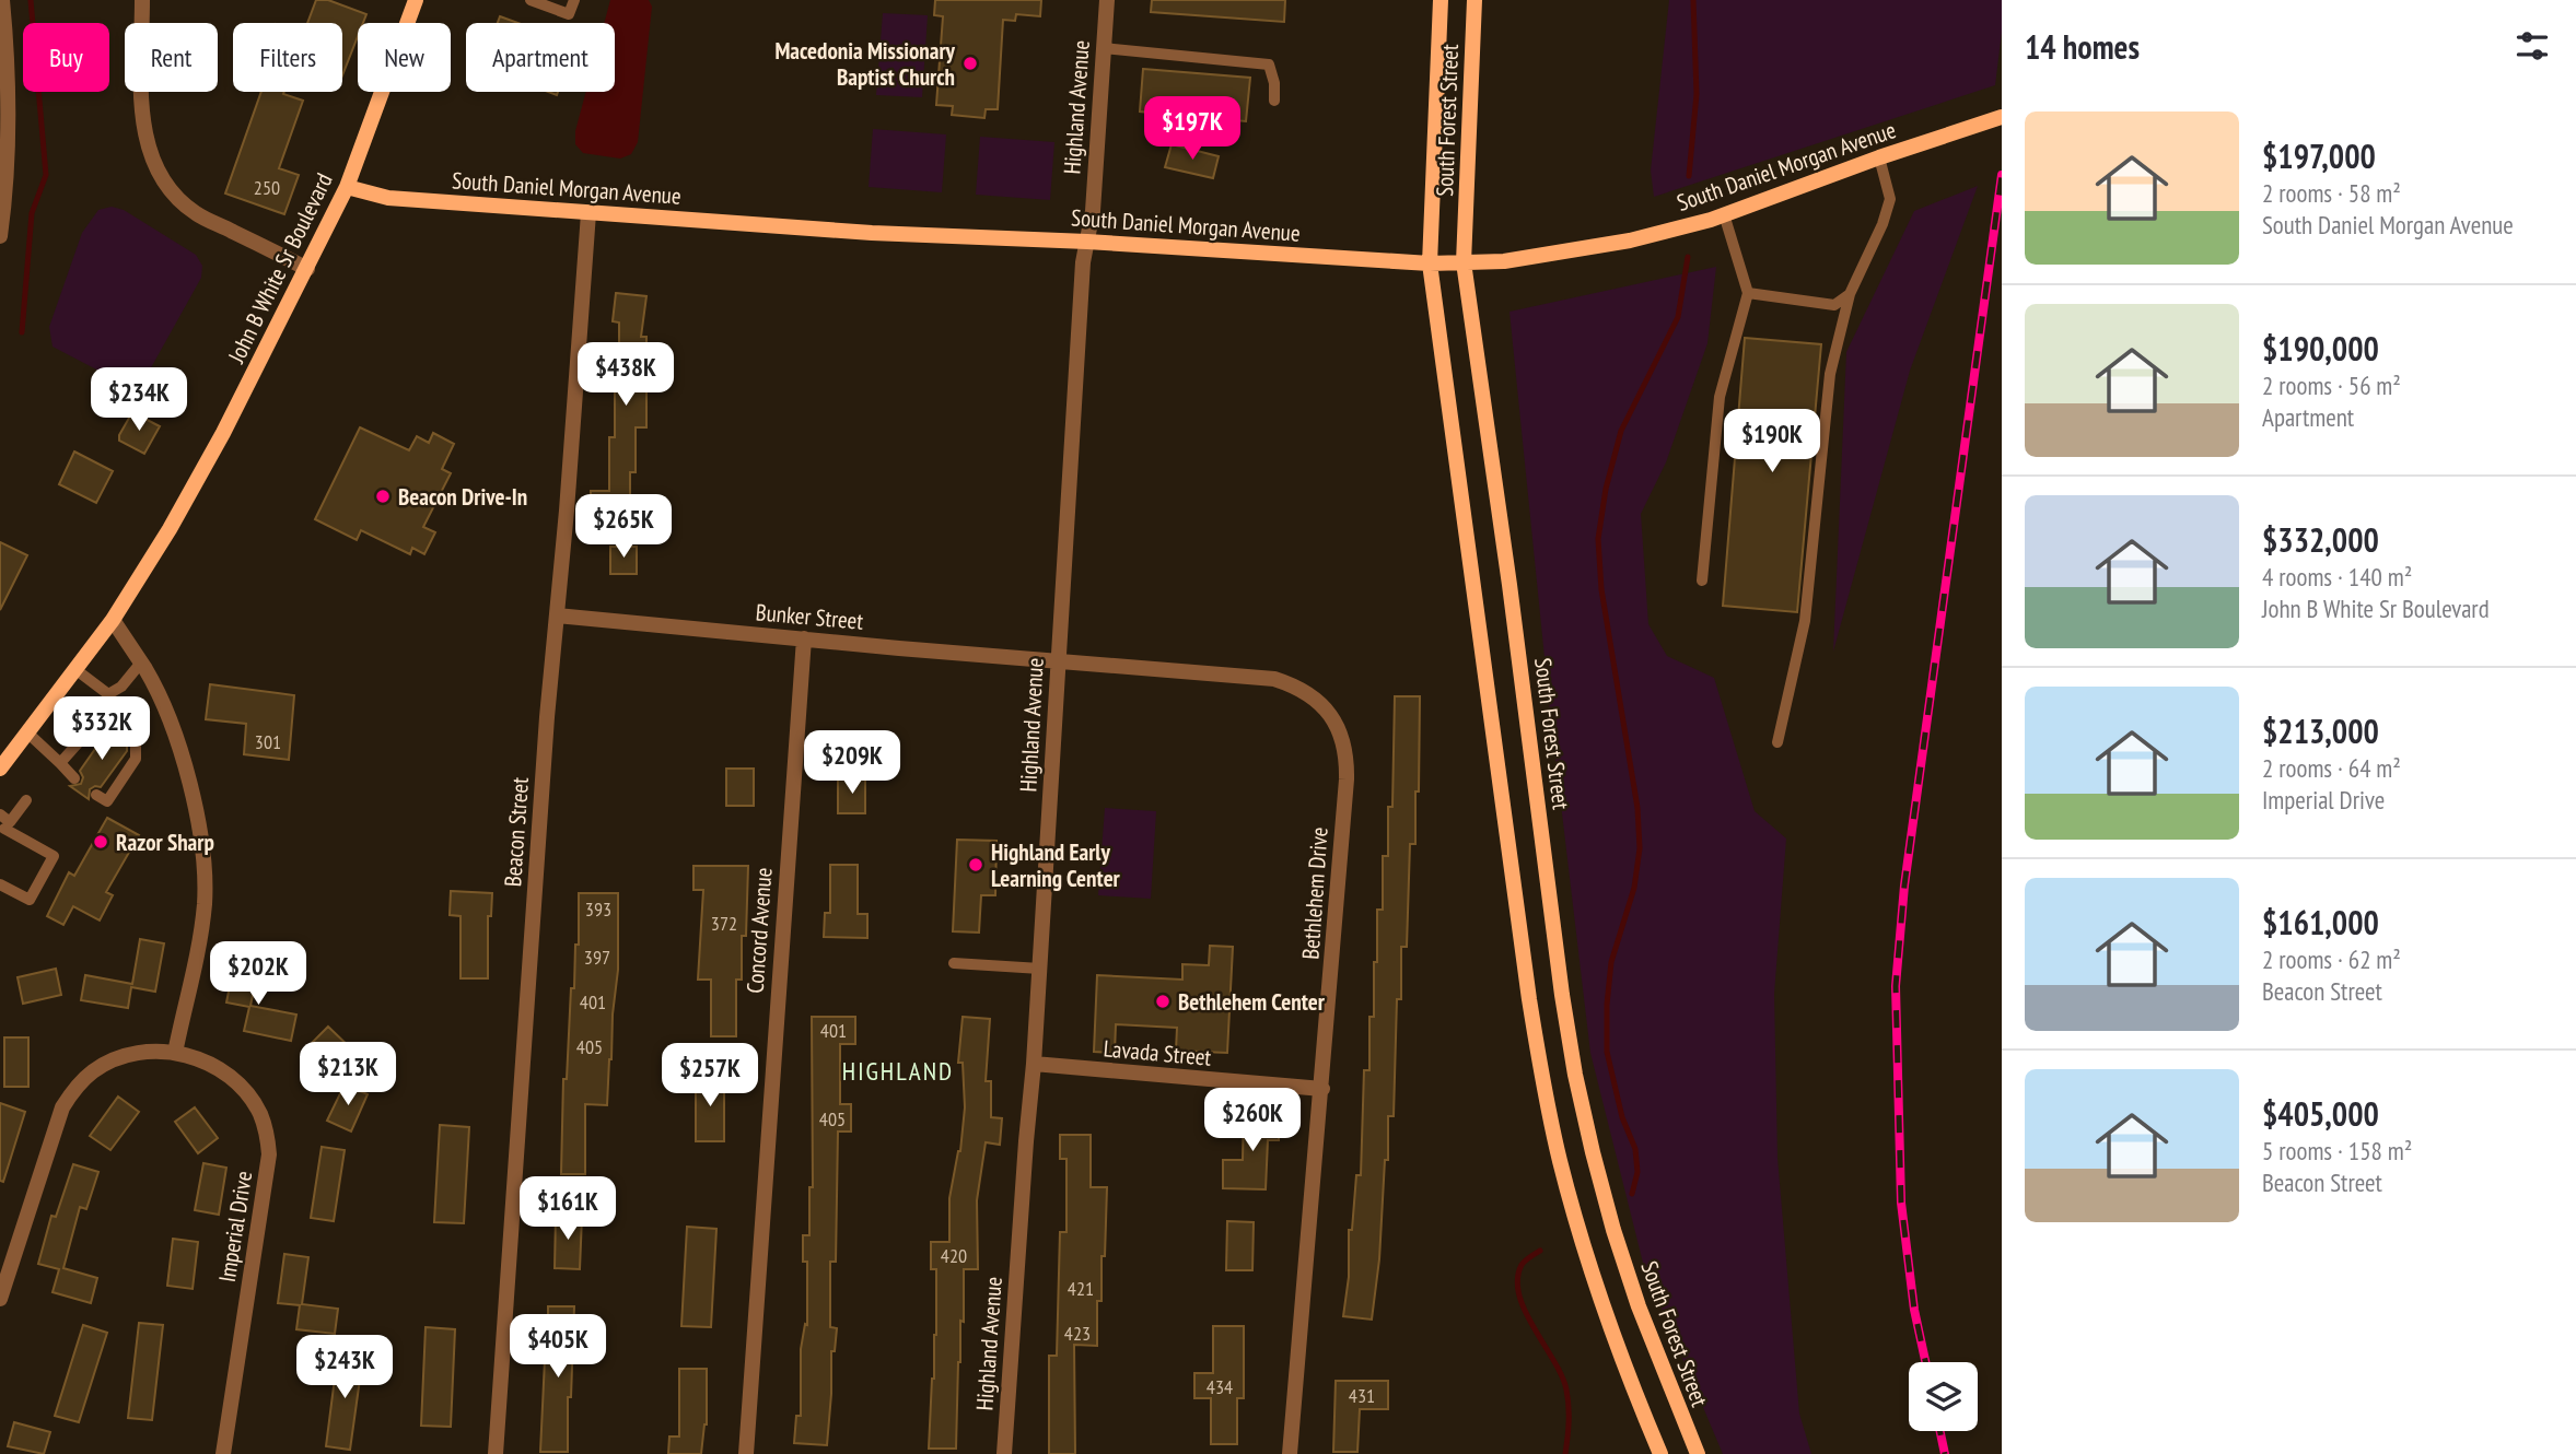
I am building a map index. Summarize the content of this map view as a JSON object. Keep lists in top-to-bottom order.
{
  "streets": {
    "street": [
      "Highland Avenue",
      "South Forest Street",
      "South Daniel Morgan Avenue",
      "John B White Sr Boulevard",
      "Bunker Street",
      "Beacon Street",
      "Bethlehem Drive",
      "Concord Avenue",
      "Lavada Street",
      "Imperial Drive"
    ]
  },
  "crossings": [
    ["Highland Avenue", "South Daniel Morgan Avenue"],
    ["Highland Avenue", "Bunker Street"],
    ["Highland Avenue", "Bethlehem Drive"],
    ["Highland Avenue", "Lavada Street"],
    ["South Forest Street", "South Daniel Morgan Avenue"],
    ["South Daniel Morgan Avenue", "John B White Sr Boulevard"],
    ["South Daniel Morgan Avenue", "Beacon Street"],
    ["Bunker Street", "Beacon Street"],
    ["Bunker Street", "Bethlehem Drive"],
    ["Bunker Street", "Concord Avenue"],
    ["Bethlehem Drive", "Lavada Street"]
  ],
  "districts": ["HIGHLAND"],
  "places": [
    "Macedonia Missionary Baptist Church",
    "Beacon Drive-In",
    "Razor Sharp",
    "Highland Early Learning Center",
    "Bethlehem Center"
  ],
  "house_numbers": [
    "250",
    "301",
    "393",
    "372",
    "397",
    "401",
    "401",
    "405",
    "405",
    "420",
    "421",
    "423",
    "434",
    "431"
  ],
  "page": {
    "heading": "14 homes",
    "chip": [
      "Buy",
      "Rent",
      "Filters",
      "New",
      "Apartment"
    ],
    "list": [
      {
        "name": "$197,000",
        "note": "2 rooms · 58 m² · South Daniel Morgan Avenue"
      },
      {
        "name": "$190,000",
        "note": "2 rooms · 56 m² · Apartment"
      },
      {
        "name": "$332,000",
        "note": "4 rooms · 140 m² · John B White Sr Boulevard"
      },
      {
        "name": "$213,000",
        "note": "2 rooms · 64 m² · Imperial Drive"
      },
      {
        "name": "$161,000",
        "note": "2 rooms · 62 m² · Beacon Street"
      },
      {
        "name": "$405,000",
        "note": "5 rooms · 158 m² · Beacon Street"
      }
    ],
    "price": [
      "$197K",
      "$438K",
      "$234K",
      "$190K",
      "$265K",
      "$332K",
      "$209K",
      "$202K",
      "$213K",
      "$257K",
      "$260K",
      "$161K",
      "$405K",
      "$243K"
    ]
  }
}
